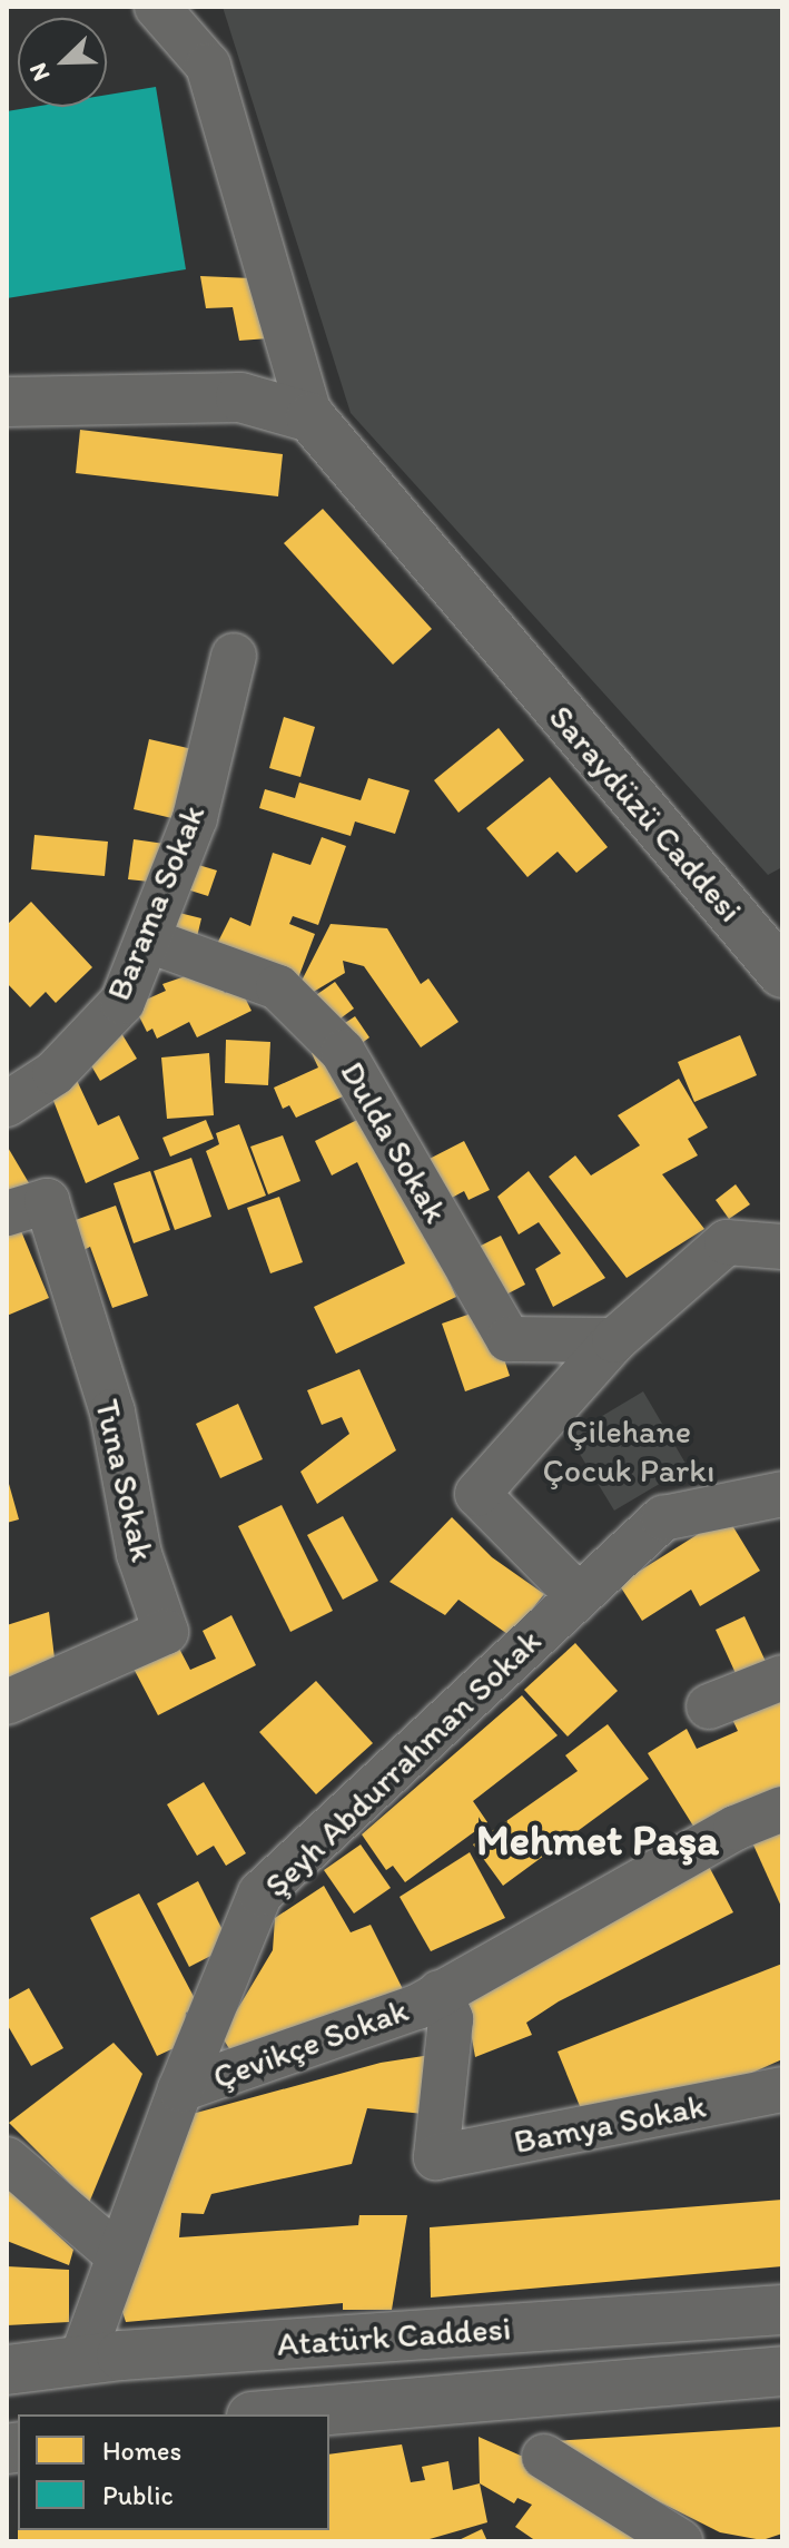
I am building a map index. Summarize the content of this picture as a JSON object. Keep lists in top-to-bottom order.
{
  "streets": {
    "main road": ["Saraydüzü Caddesi", "Atatürk Caddesi"],
    "street": [
      "Barama Sokak",
      "Dulda Sokak",
      "Tuna Sokak",
      "Şeyh Abdurrahman Sokak",
      "Çevikçe Sokak",
      "Bamya Sokak"
    ]
  },
  "crossings": [
    ["Barama Sokak", "Dulda Sokak"],
    ["Şeyh Abdurrahman Sokak", "Çevikçe Sokak"],
    ["Şeyh Abdurrahman Sokak", "Atatürk Caddesi"],
    ["Çevikçe Sokak", "Bamya Sokak"]
  ],
  "districts": ["Mehmet Paşa"],
  "parks": ["Çilehane Çocuk Parkı"],
  "legend": ["Homes", "Public"],
  "north": "bottom left"
}
